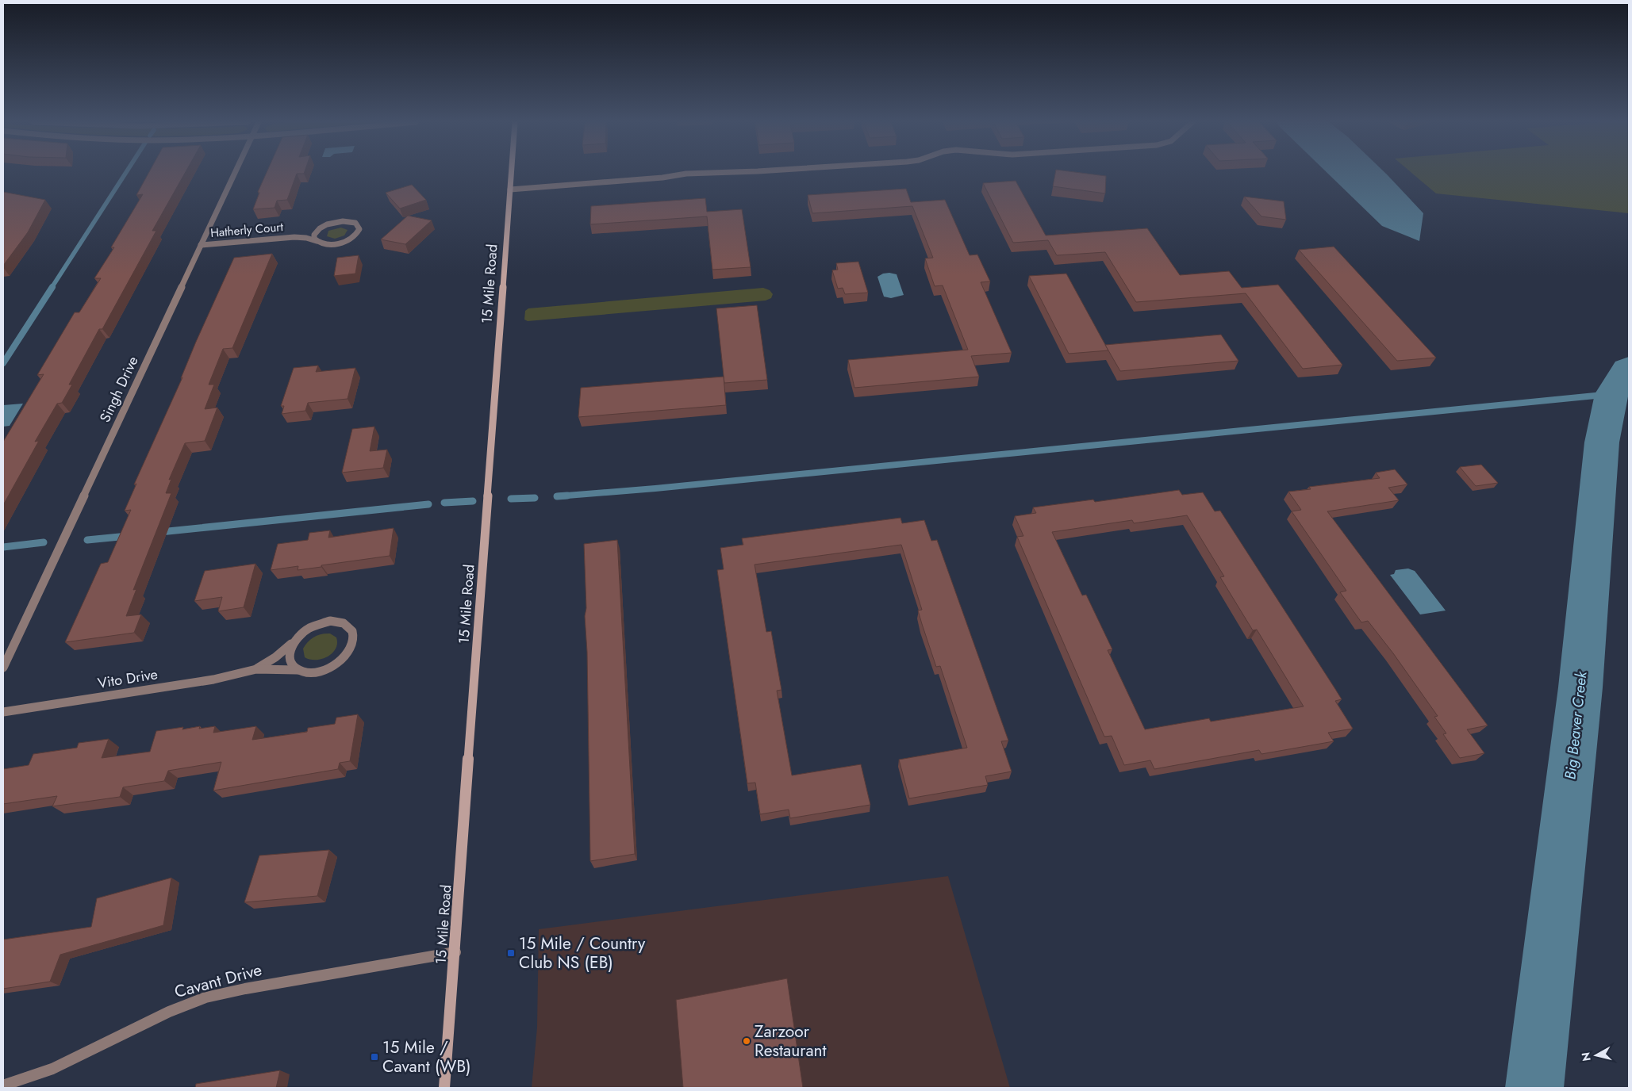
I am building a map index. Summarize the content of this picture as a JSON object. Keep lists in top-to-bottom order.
{
  "streets": {
    "main road": ["15 Mile Road"],
    "street": [
      "Hatherly Court",
      "Singh Drive",
      "Vito Drive",
      "Cavant Drive"
    ]
  },
  "crossings": [
    ["Hatherly Court", "Singh Drive"],
    ["15 Mile Road", "Cavant Drive"]
  ],
  "water": ["Big Beaver Creek"],
  "places": {
    "transit": ["15 Mile / Country Club NS (EB)", "15 Mile / Cavant (WB)"],
    "other": ["Zarzoor Restaurant"]
  },
  "north": "left"
}
